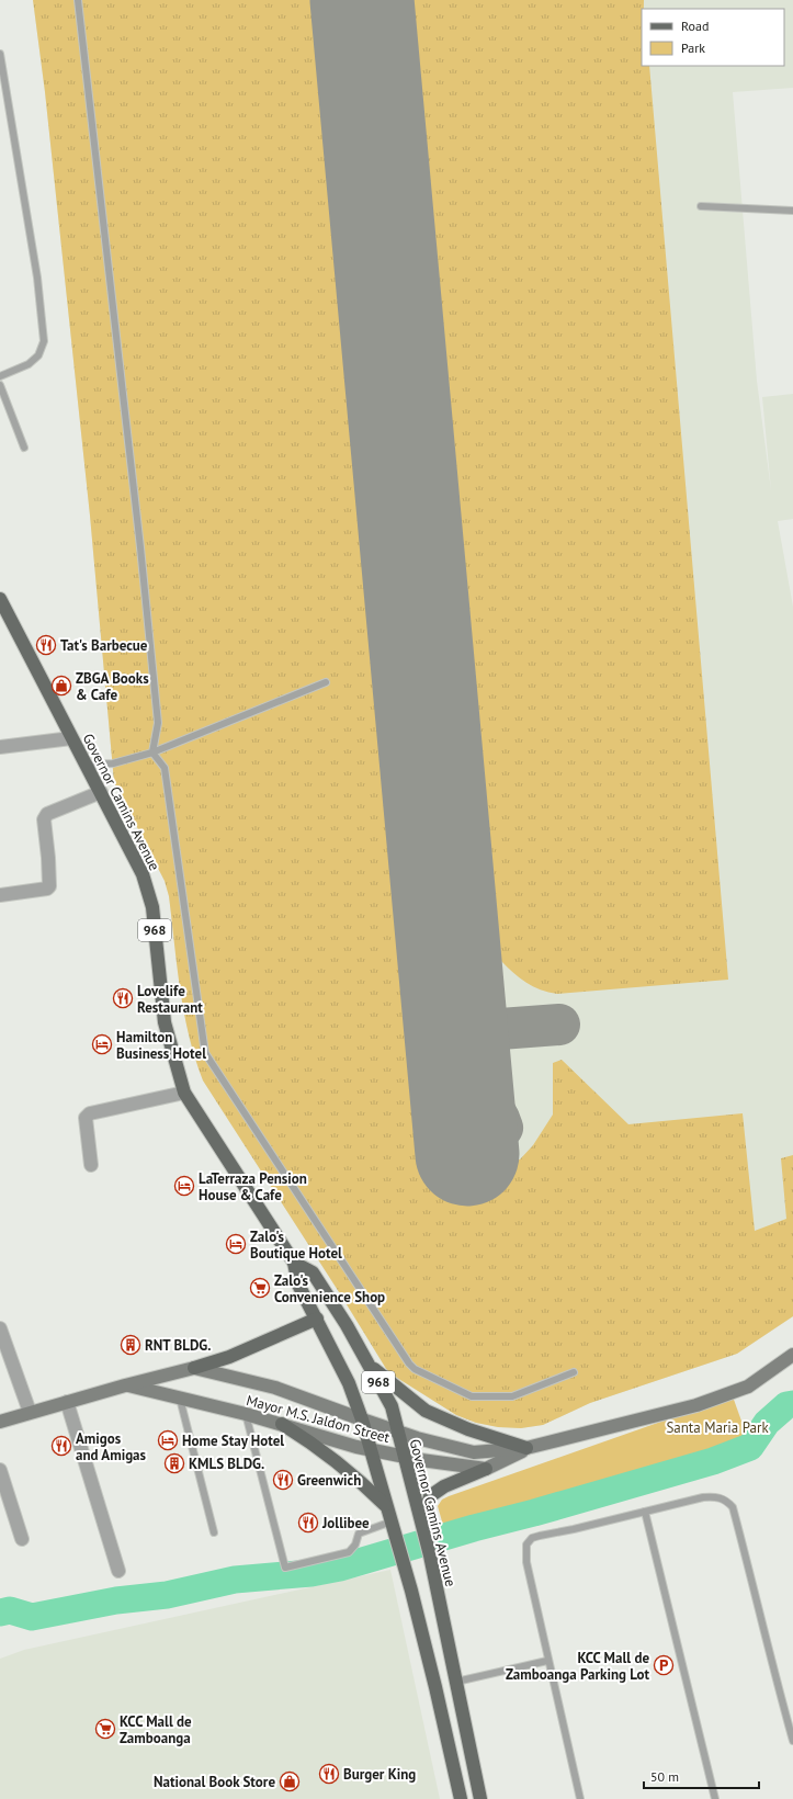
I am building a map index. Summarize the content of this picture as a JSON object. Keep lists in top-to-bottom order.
{
  "streets": {
    "main road": ["Governor Camins Avenue", "968", "Mayor M.S. Jaldon Street"]
  },
  "crossings": [
    ["Governor Camins Avenue", "Mayor M.S. Jaldon Street"]
  ],
  "parks": ["Santa Maria Park"],
  "places": {
    "restaurant": [
      "Tat's Barbecue",
      "Lovelife Restaurant",
      "Amigos and Amigas",
      "Greenwich",
      "Jollibee",
      "Burger King"
    ],
    "shop": ["ZBGA Books & Cafe", "National Book Store"],
    "hotel": [
      "Hamilton Business Hotel",
      "LaTerraza Pension House & Cafe",
      "Zalo's Boutique Hotel",
      "Home Stay Hotel"
    ],
    "supermarket": ["Zalo's Convenience Shop", "KCC Mall de Zamboanga"],
    "building": ["RNT BLDG.", "KMLS BLDG."],
    "parking": ["KCC Mall de Zamboanga Parking Lot"]
  },
  "legend": ["Road", "Park"],
  "scale_bar": "50 m"
}
